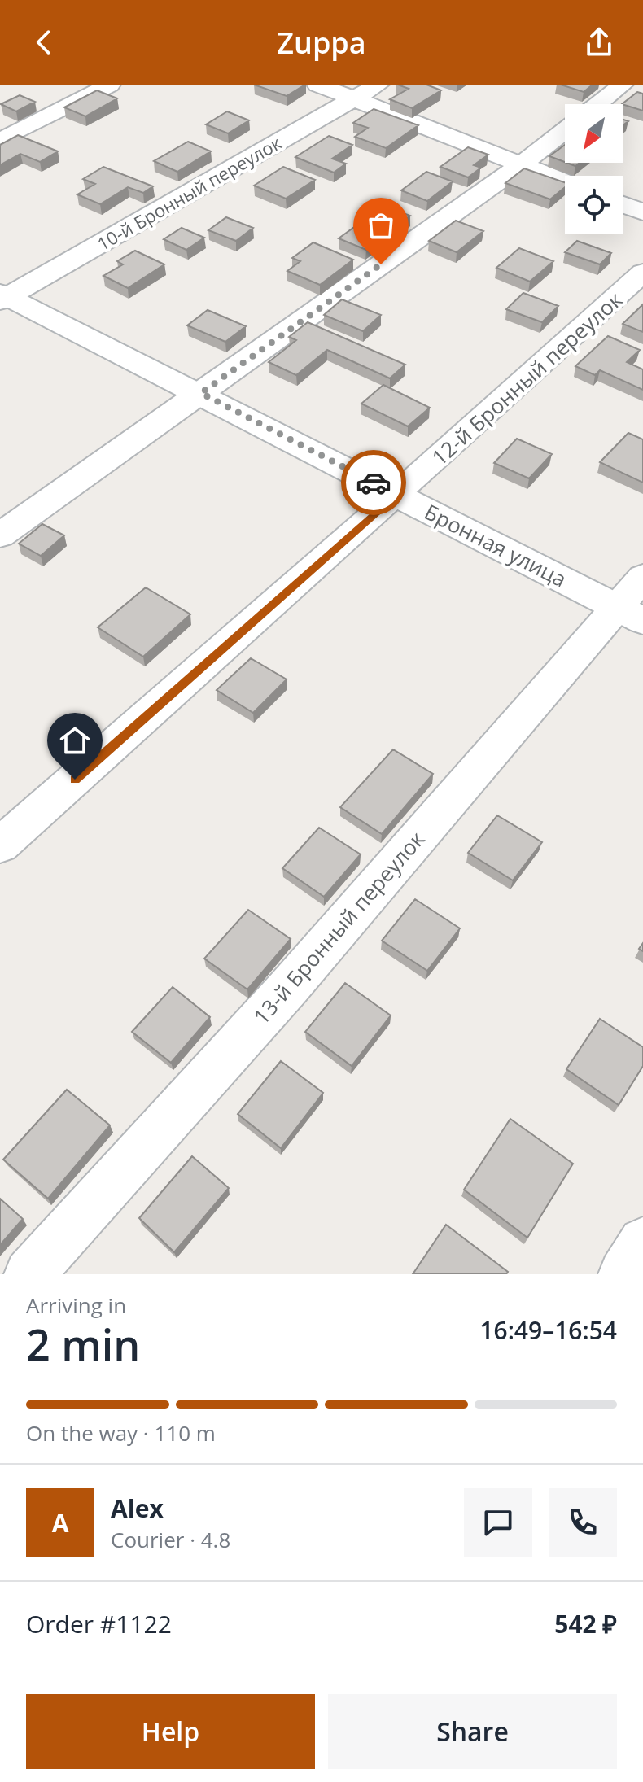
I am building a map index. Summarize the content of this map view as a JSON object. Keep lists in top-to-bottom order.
{
  "streets": {
    "street": [
      "10-й Бронный переулок",
      "12-й Бронный переулок",
      "Бронная улица",
      "13-й Бронный переулок"
    ]
  },
  "crossings": [
    ["10-й Бронный переулок", "Бронная улица"],
    ["12-й Бронный переулок", "Бронная улица"],
    ["Бронная улица", "13-й Бронный переулок"]
  ],
  "north": "bottom left",
  "page": {
    "header": "Zuppa",
    "heading": ["2 min", "Arriving in", "16:49–16:54"],
    "panel": [
      "Alex",
      "Courier · 4.8",
      "Order #1122",
      "542 ₽"
    ],
    "bar": "On the way · 110 m",
    "round": "A",
    "buttons": ["Help", "Share"]
  }
}
